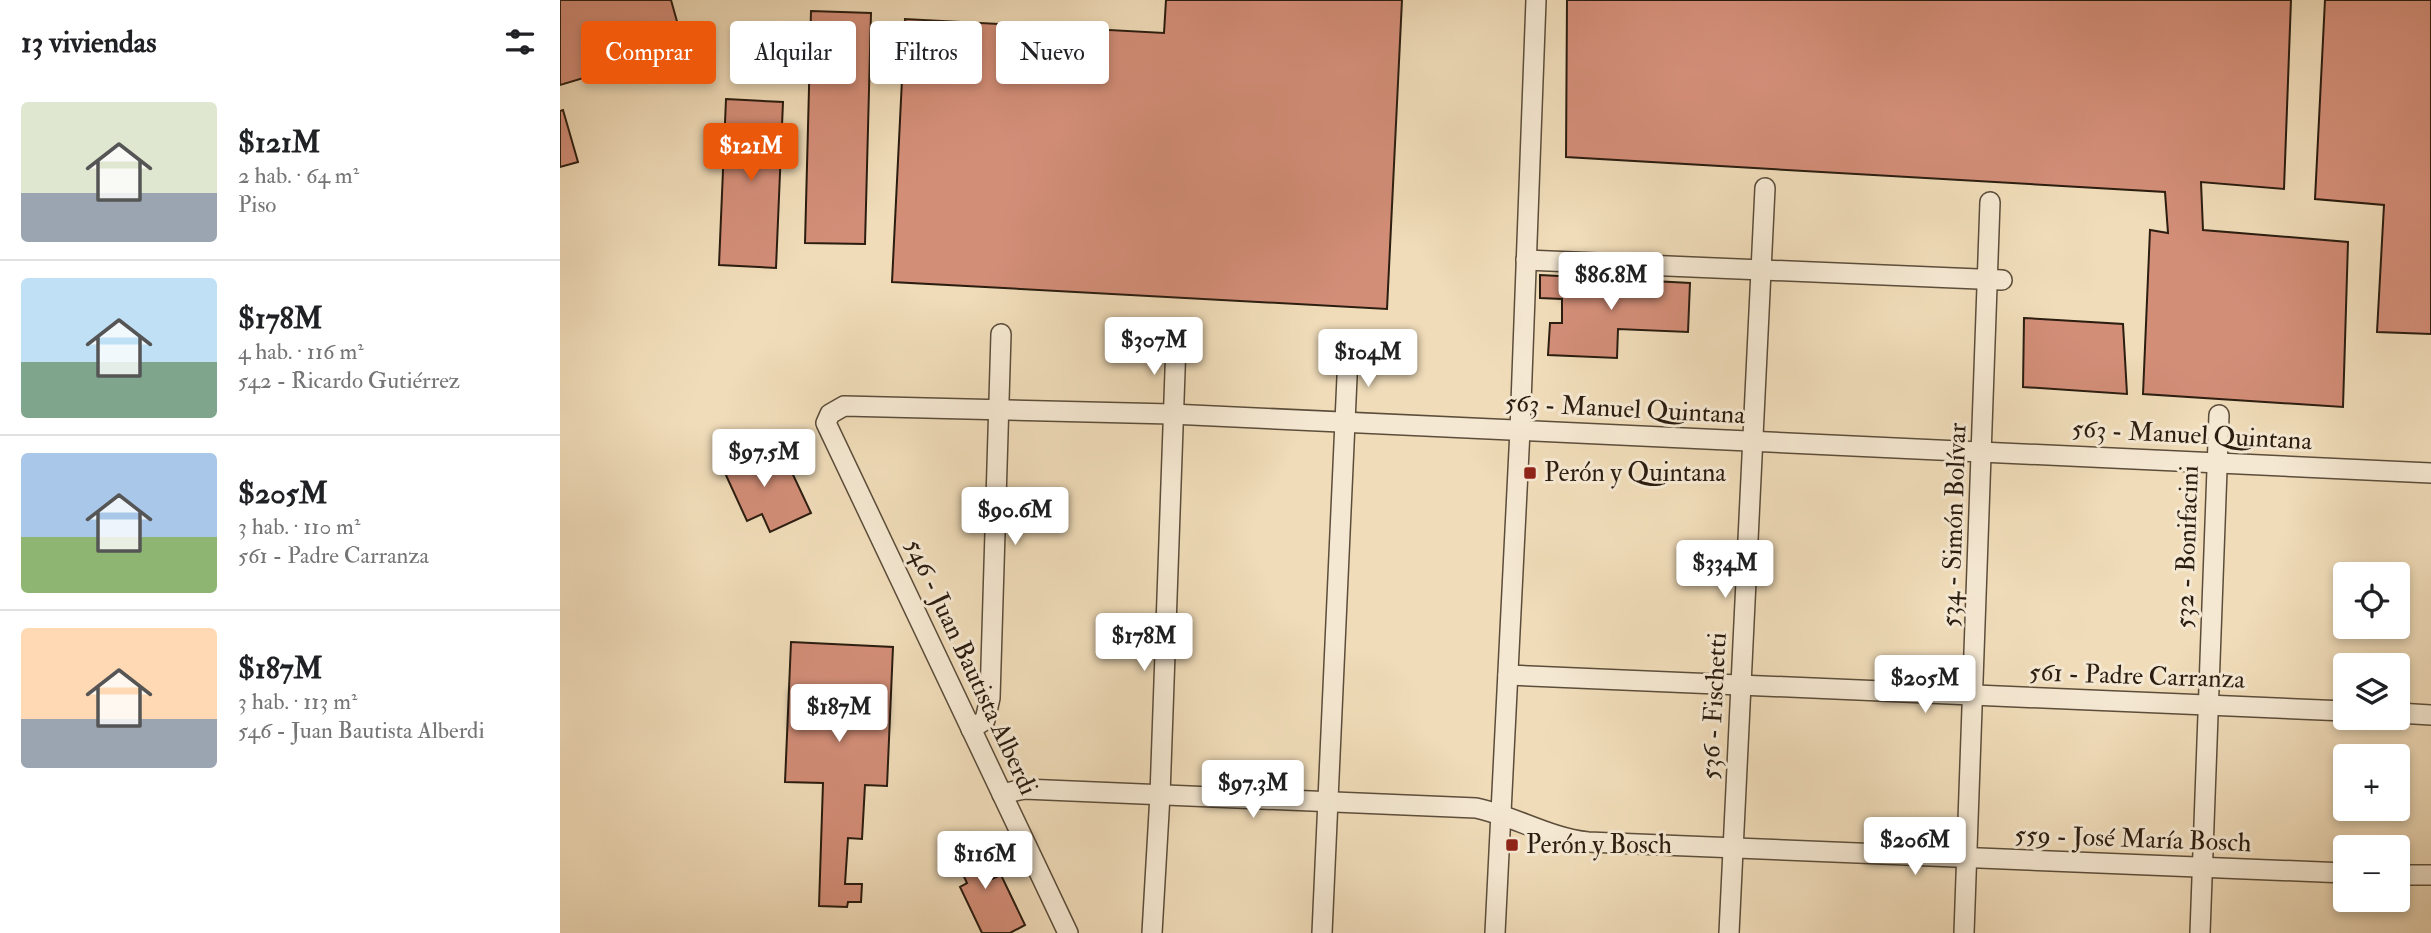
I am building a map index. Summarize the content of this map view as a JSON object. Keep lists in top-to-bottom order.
{
  "streets": {
    "street": [
      "563 - Manuel Quintana",
      "534 - Simón Bolívar",
      "532 - Bonifacini",
      "546 - Juan Bautista Alberdi",
      "561 - Padre Carranza",
      "536 - Fischetti",
      "559 - José María Bosch"
    ]
  },
  "crossings": [
    ["563 - Manuel Quintana", "534 - Simón Bolívar"],
    ["563 - Manuel Quintana", "532 - Bonifacini"],
    ["563 - Manuel Quintana", "546 - Juan Bautista Alberdi"],
    ["563 - Manuel Quintana", "536 - Fischetti"],
    ["534 - Simón Bolívar", "561 - Padre Carranza"],
    ["534 - Simón Bolívar", "559 - José María Bosch"],
    ["532 - Bonifacini", "561 - Padre Carranza"],
    ["532 - Bonifacini", "559 - José María Bosch"],
    ["546 - Juan Bautista Alberdi", "559 - José María Bosch"],
    ["561 - Padre Carranza", "536 - Fischetti"],
    ["536 - Fischetti", "559 - José María Bosch"]
  ],
  "places": {
    "transit": ["Perón y Quintana", "Perón y Bosch"]
  },
  "page": {
    "heading": "13 viviendas",
    "chip": [
      "Comprar",
      "Alquilar",
      "Filtros",
      "Nuevo"
    ],
    "list": [
      {
        "name": "$121M",
        "note": "2 hab. · 64 m² · Piso"
      },
      {
        "name": "$178M",
        "note": "4 hab. · 116 m² · 542 - Ricardo Gutiérrez"
      },
      {
        "name": "$205M",
        "note": "3 hab. · 110 m² · 561 - Padre Carranza"
      },
      {
        "name": "$187M",
        "note": "3 hab. · 113 m² · 546 - Juan Bautista Alberdi"
      }
    ],
    "price": [
      "$121M",
      "$86.8M",
      "$307M",
      "$104M",
      "$97.5M",
      "$90.6M",
      "$334M",
      "$178M",
      "$205M",
      "$187M",
      "$97.3M",
      "$206M",
      "$116M"
    ],
    "map_buttons": ["+", "−"]
  }
}
